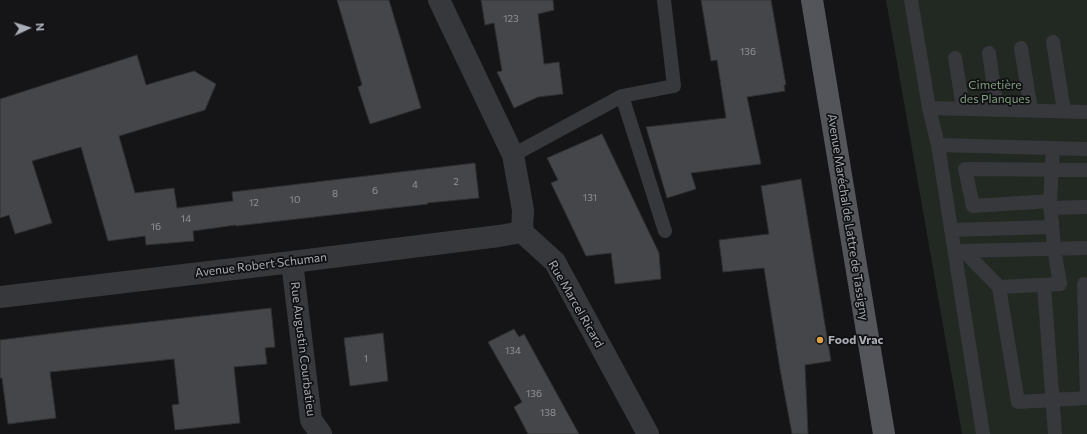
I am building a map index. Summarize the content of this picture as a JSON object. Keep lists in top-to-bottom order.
{
  "streets": {
    "main road": ["Avenue Maréchal de Lattre de Tassigny"],
    "street": ["Avenue Robert Schuman", "Rue Marcel Ricard", "Rue Augustin Courbatieu"]
  },
  "crossings": [
    ["Avenue Robert Schuman", "Rue Marcel Ricard"],
    ["Avenue Robert Schuman", "Rue Augustin Courbatieu"]
  ],
  "parks": ["Cimetière des Planques"],
  "places": ["Food Vrac"],
  "house_numbers": [
    "123",
    "136",
    "2",
    "4",
    "6",
    "8",
    "131",
    "10",
    "12",
    "14",
    "16",
    "134",
    "1",
    "136",
    "138"
  ],
  "north": "right"
}
